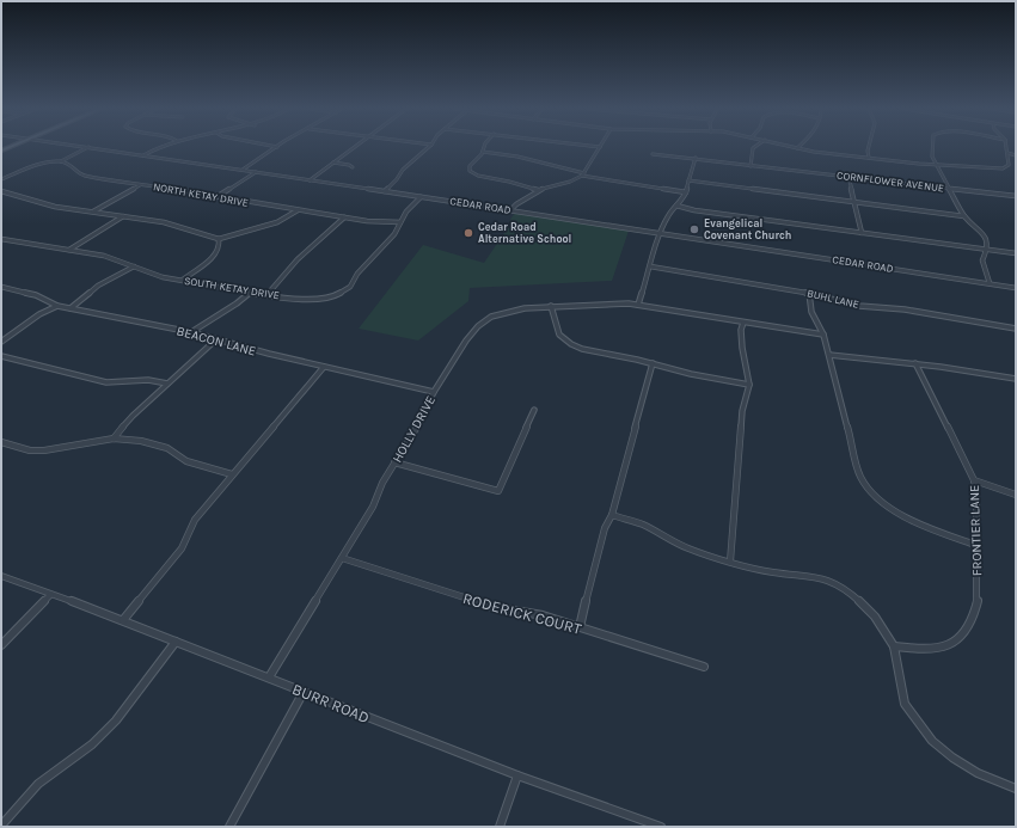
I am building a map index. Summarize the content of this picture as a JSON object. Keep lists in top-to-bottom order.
{
  "streets": {
    "street": [
      "CORNFLOWER AVENUE",
      "NORTH KETAY DRIVE",
      "CEDAR ROAD",
      "SOUTH KETAY DRIVE",
      "BUHL LANE",
      "BEACON LANE",
      "HOLLY DRIVE",
      "FRONTIER LANE",
      "RODERICK COURT",
      "BURR ROAD"
    ]
  },
  "crossings": [
    ["NORTH KETAY DRIVE", "SOUTH KETAY DRIVE"],
    ["CEDAR ROAD", "SOUTH KETAY DRIVE"],
    ["BEACON LANE", "HOLLY DRIVE"],
    ["HOLLY DRIVE", "RODERICK COURT"],
    ["HOLLY DRIVE", "BURR ROAD"]
  ],
  "places": ["Evangelical Covenant Church", "Cedar Road Alternative School"]
}
